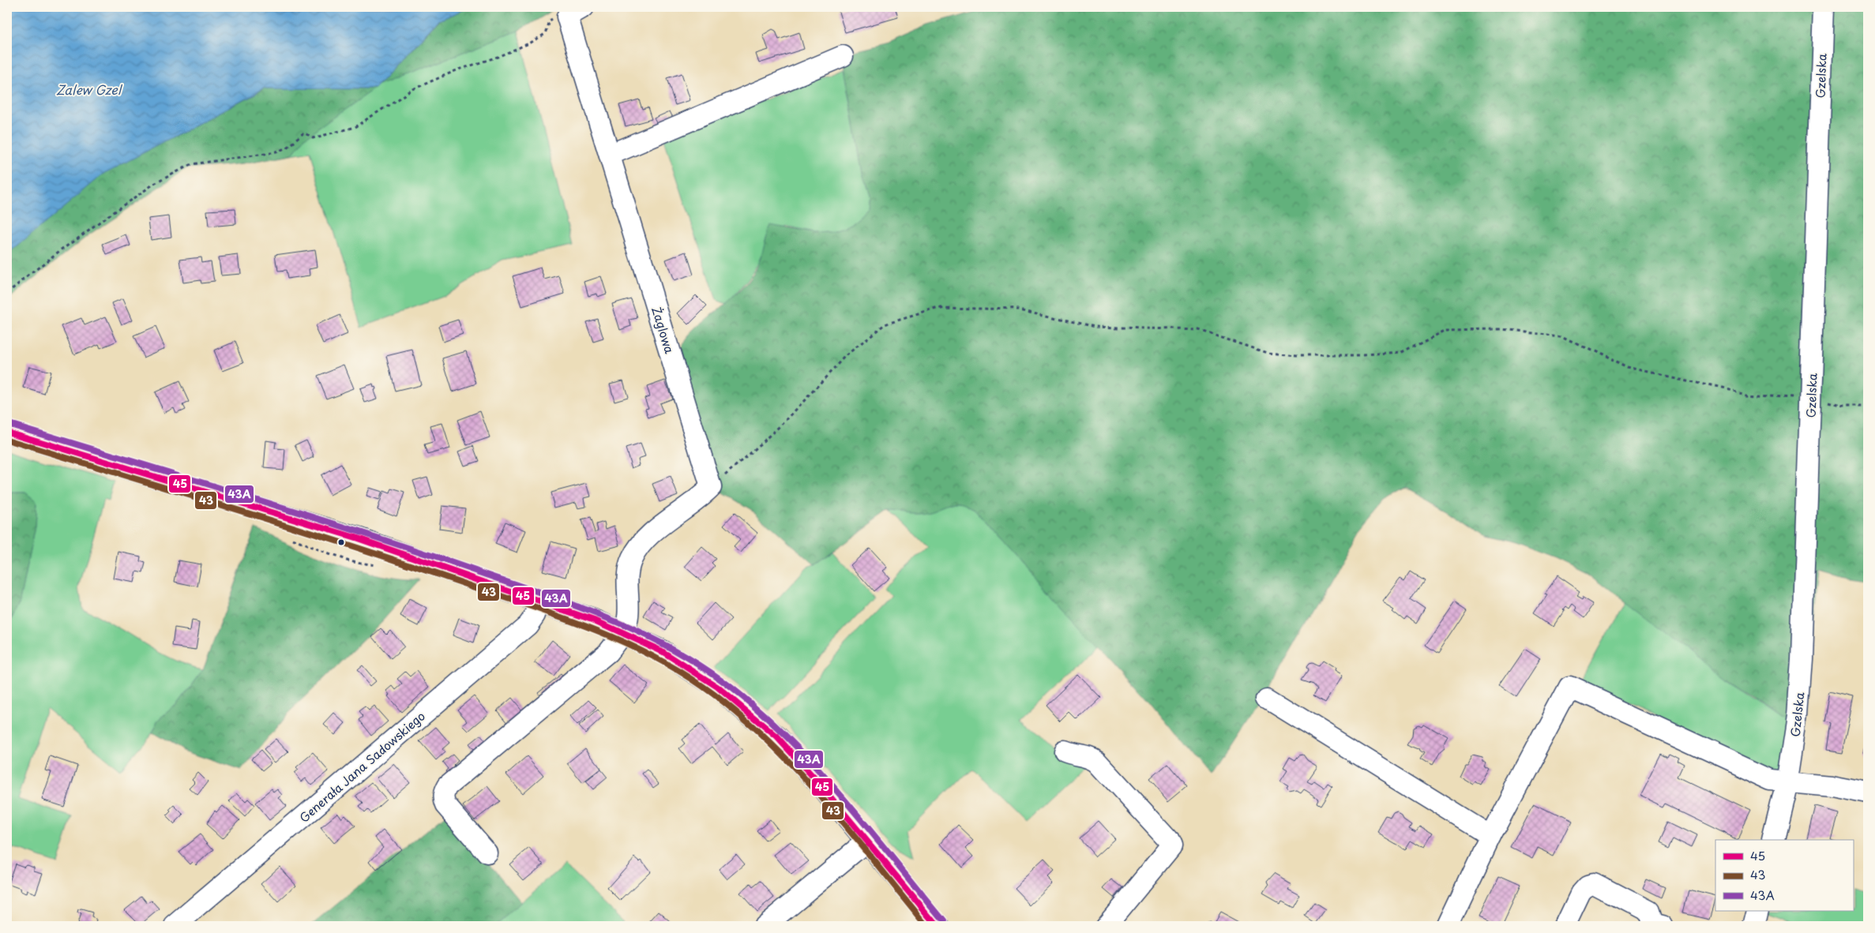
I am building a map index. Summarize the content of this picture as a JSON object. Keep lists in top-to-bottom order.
{
  "streets": {
    "street": ["Gzelska", "Żaglowa", "Generała Jana Sadowskiego"]
  },
  "water": ["Zalew Gzel"],
  "lines": ["transit line 43A", "transit line 45", "transit line 43"],
  "legend": ["45", "43", "43A"]
}
